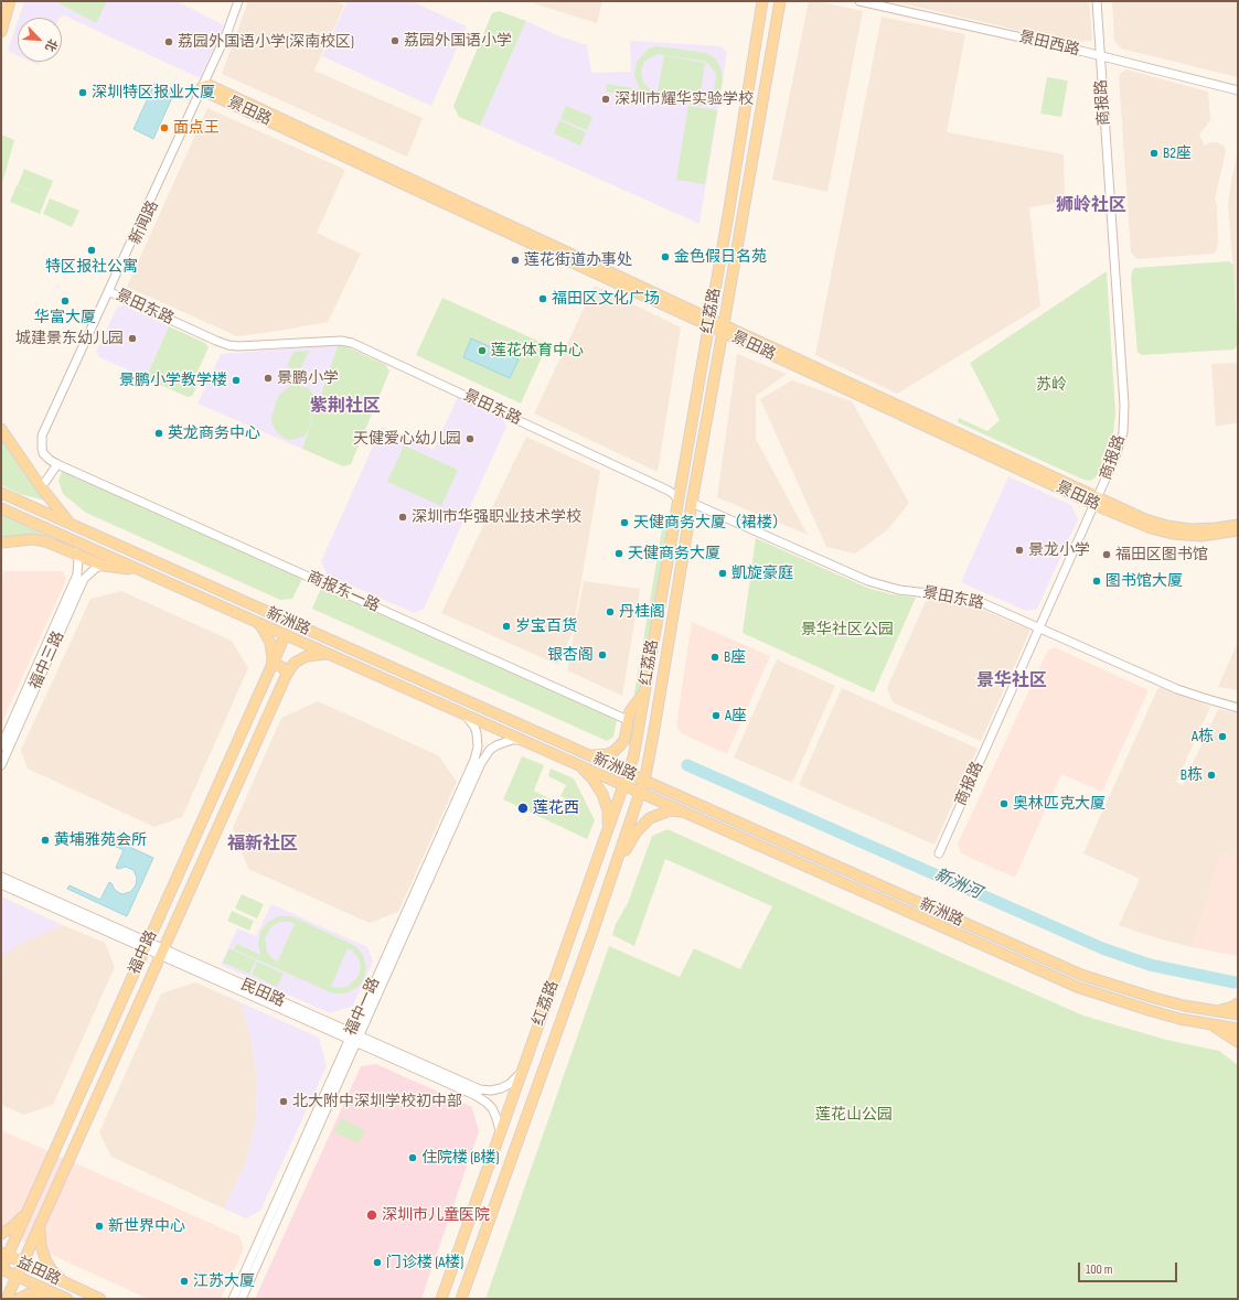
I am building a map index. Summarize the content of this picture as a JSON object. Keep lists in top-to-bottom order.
{
  "streets": {
    "main road": [
      "景田路",
      "红荔路",
      "新洲路",
      "福中路",
      "益田路"
    ],
    "street": [
      "景田西路",
      "商报路",
      "新闻路",
      "景田东路",
      "商报东一路",
      "福中三路",
      "民田路",
      "福中一路"
    ]
  },
  "crossings": [
    ["景田西路", "商报路"],
    ["商报路", "景田路"],
    ["商报路", "景田东路"],
    ["景田路", "新闻路"],
    ["景田路", "红荔路"],
    ["新闻路", "景田东路"],
    ["新闻路", "商报东一路"],
    ["景田东路", "红荔路"],
    ["红荔路", "新洲路"],
    ["红荔路", "民田路"],
    ["新洲路", "福中路"],
    ["新洲路", "福中一路"],
    ["福中路", "民田路"],
    ["福中路", "益田路"],
    ["民田路", "福中一路"]
  ],
  "districts": [
    "狮岭社区",
    "紫荆社区",
    "景华社区",
    "福新社区"
  ],
  "water": ["新洲河"],
  "parks": ["苏岭", "景华社区公园", "莲花山公园"],
  "places": [
    "荔园外国语小学",
    "荔园外国语小学(深南校区)",
    "深圳特区报业大厦",
    "深圳市耀华实验学校",
    "面点王",
    "B2座",
    "特区报社公寓",
    "金色假日名苑",
    "莲花街道办事处",
    "福田区文化广场",
    "华富大厦",
    "城建景东幼儿园",
    "莲花体育中心",
    "景鹏小学",
    "景鹏小学教学楼",
    "英龙商务中心",
    "天健爱心幼儿园",
    "深圳市华强职业技术学校",
    "天健商务大厦（裙楼）",
    "景龙小学",
    "天健商务大厦",
    "福田区图书馆",
    "凱旋豪庭",
    "图书馆大厦",
    "丹桂阁",
    "岁宝百货",
    "银杏阁",
    "B座",
    "A座",
    "A栋",
    "B栋",
    "奥林匹克大厦",
    "莲花西",
    "黄埔雅苑会所",
    "北大附中深圳学校初中部",
    "住院楼 (B楼)",
    "深圳市儿童医院",
    "新世界中心",
    "门诊楼 (A楼)",
    "江苏大厦"
  ],
  "scale_bar": "100 m",
  "north": "bottom right"
}
